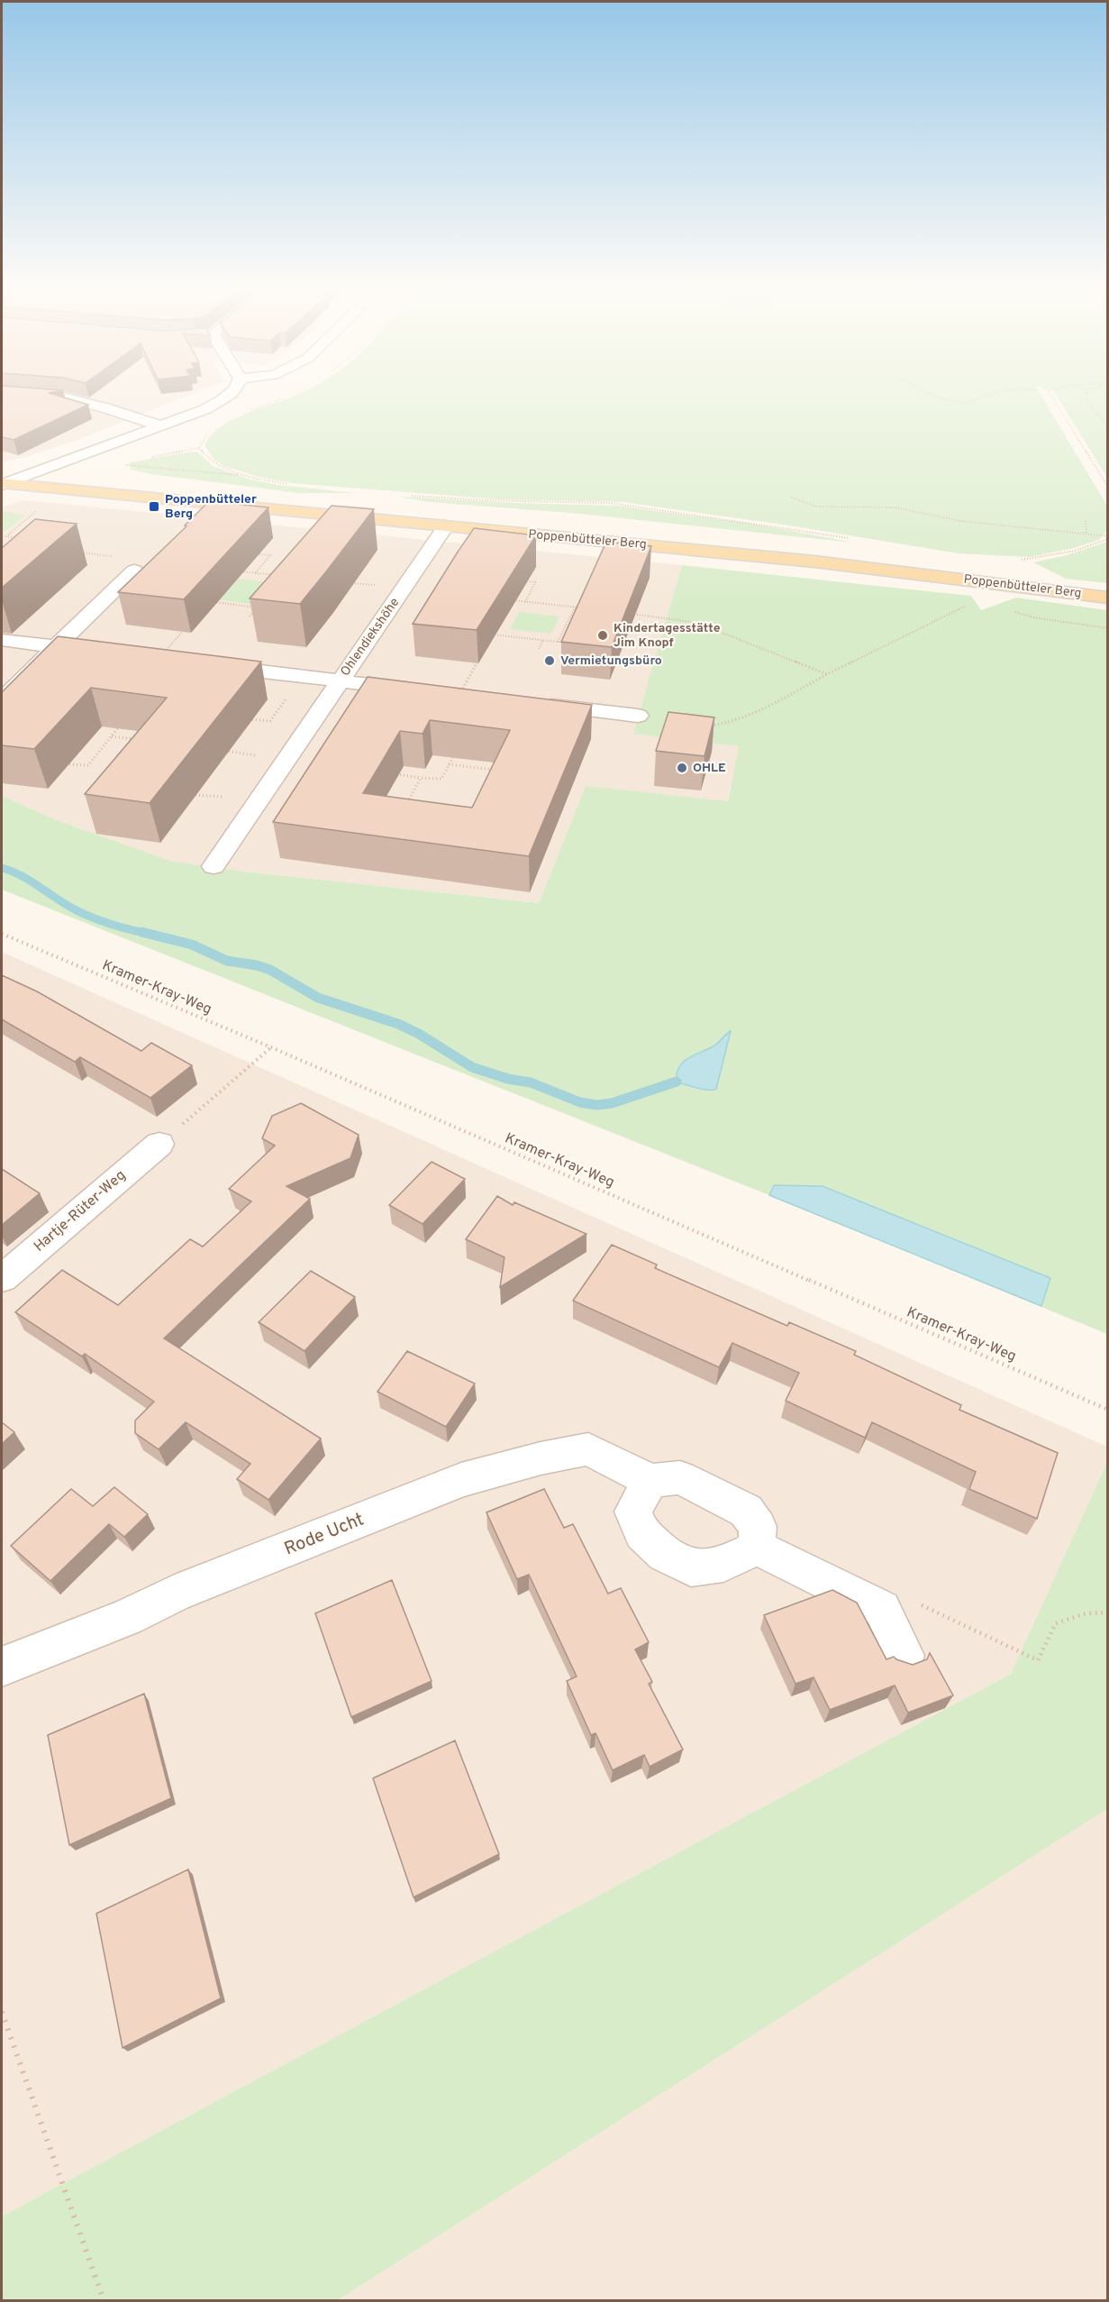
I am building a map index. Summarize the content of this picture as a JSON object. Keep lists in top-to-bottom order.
{
  "streets": {
    "main road": ["Poppenbütteler Berg"],
    "street": ["Ohlendiekshöhe", "Hartje-Rüter-Weg", "Rode Ucht"],
    "path": ["Kramer-Kray-Weg"]
  },
  "crossings": [
    ["Poppenbütteler Berg", "Ohlendiekshöhe"]
  ],
  "places": {
    "transit": ["Poppenbütteler Berg"],
    "other": ["Kindertagesstätte Jim Knopf", "Vermietungsbüro", "OHLE"]
  }
}
